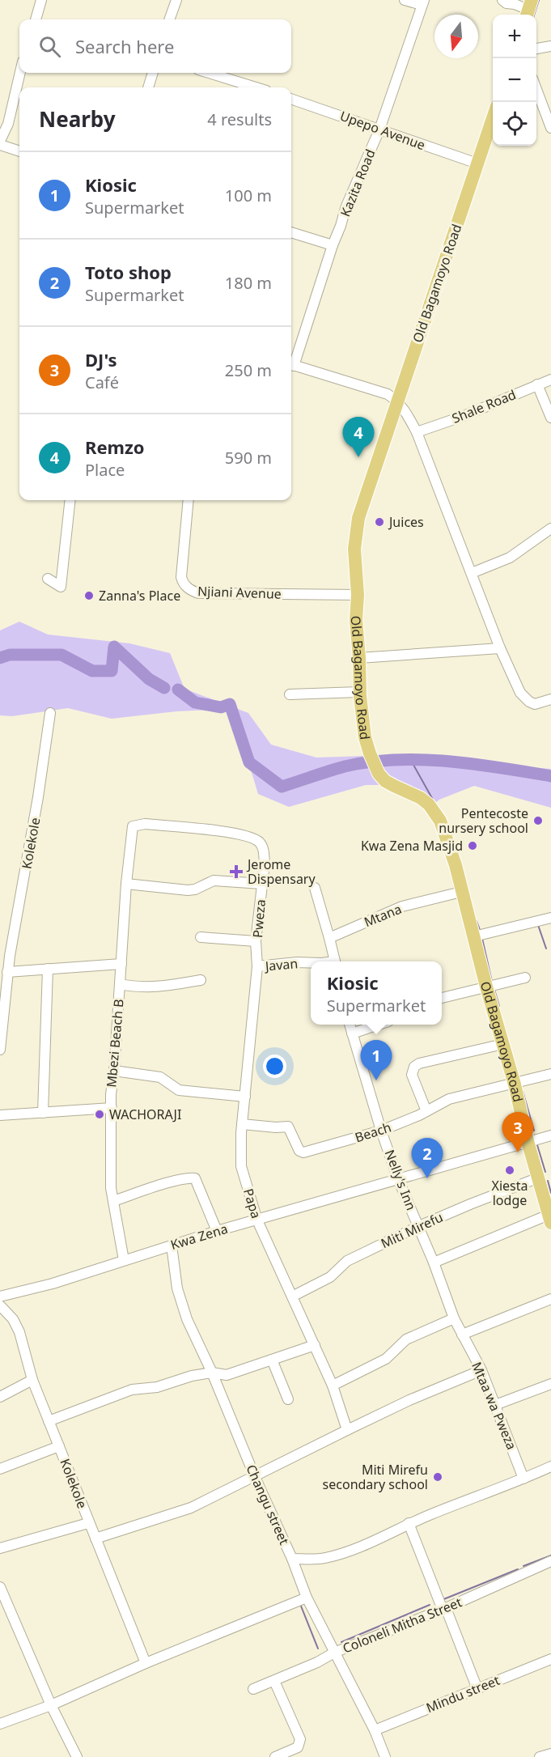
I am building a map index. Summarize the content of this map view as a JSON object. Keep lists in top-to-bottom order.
{
  "streets": {
    "main road": ["Old Bagamoyo Road"],
    "street": [
      "Upepo Avenue",
      "Kazita Road",
      "Shale Road",
      "Njiani Avenue",
      "Kolekole",
      "Mtana",
      "Pweza",
      "Javan",
      "Mbezi Beach B",
      "Beach",
      "Nelly's Inn",
      "Papa",
      "Miti Mirefu",
      "Kwa Zena",
      "Mtaa wa Pweza",
      "Changu street",
      "Coloneli Mitha Street",
      "Mindu street"
    ]
  },
  "crossings": [
    ["Upepo Avenue", "Kazita Road"],
    ["Upepo Avenue", "Old Bagamoyo Road"],
    ["Old Bagamoyo Road", "Njiani Avenue"],
    ["Old Bagamoyo Road", "Mtana"],
    ["Old Bagamoyo Road", "Beach"],
    ["Old Bagamoyo Road", "Miti Mirefu"],
    ["Old Bagamoyo Road", "Kwa Zena"],
    ["Pweza", "Javan"],
    ["Pweza", "Mbezi Beach B"],
    ["Pweza", "Papa"],
    ["Mbezi Beach B", "Kwa Zena"],
    ["Beach", "Nelly's Inn"],
    ["Beach", "Papa"],
    ["Nelly's Inn", "Miti Mirefu"],
    ["Nelly's Inn", "Kwa Zena"],
    ["Nelly's Inn", "Mtaa wa Pweza"],
    ["Papa", "Miti Mirefu"],
    ["Papa", "Kwa Zena"],
    ["Kwa Zena", "Changu street"],
    ["Changu street", "Coloneli Mitha Street"],
    ["Changu street", "Mindu street"]
  ],
  "places": {
    "other": [
      "Juices",
      "Zanna's Place",
      "Pentecoste nursery school",
      "Kwa Zena Masjid",
      "WACHORAJI",
      "Xiesta lodge",
      "Miti Mirefu secondary school"
    ],
    "health": ["Jerome Dispensary"]
  },
  "north": "bottom",
  "page": {
    "map_buttons": ["+", "−"],
    "search": "Search here",
    "heading": ["Nearby", "4 results"],
    "list": [
      {
        "mark": "1",
        "name": "Kiosic",
        "note": "Supermarket",
        "value": "100 m"
      },
      {
        "mark": "2",
        "name": "Toto shop",
        "note": "Supermarket",
        "value": "180 m"
      },
      {
        "mark": "3",
        "name": "DJ's",
        "note": "Café",
        "value": "250 m"
      },
      {
        "mark": "4",
        "name": "Remzo",
        "note": "Place",
        "value": "590 m"
      }
    ],
    "pins": [
      "4",
      "1",
      "3",
      "2"
    ],
    "popup": ["Kiosic", "Supermarket"]
  }
}
